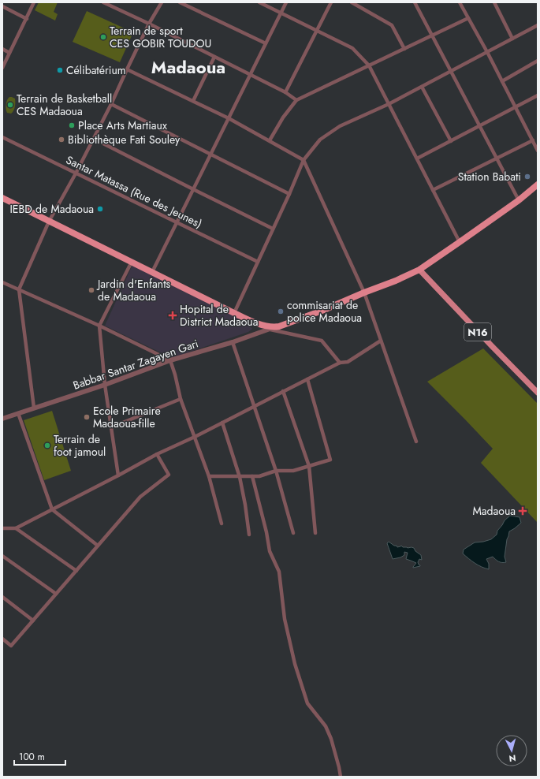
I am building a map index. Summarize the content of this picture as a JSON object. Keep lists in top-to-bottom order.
{
  "streets": {
    "main road": ["N16"],
    "street": ["Santar Matassa (Rue des Jeunes)", "Babbar Santar Zagayen Gari"]
  },
  "districts": ["Madaoua"],
  "places": {
    "other": [
      "Terrain de sport CES GOBIR TOUDOU",
      "Célibatérium",
      "Terrain de Basketball CES Madaoua",
      "Place Arts Martiaux",
      "Bibliothèque Fati Souley",
      "Station Babati",
      "IEBD de Madaoua",
      "Jardin d'Enfants de Madaoua",
      "commisariat de police Madaoua",
      "Ecole Primaire Madaoua-fille",
      "Terrain de foot jamoul"
    ],
    "health": ["Hopital de District Madaoua", "Madaoua"]
  },
  "scale_bar": "100 m",
  "north": "bottom"
}
